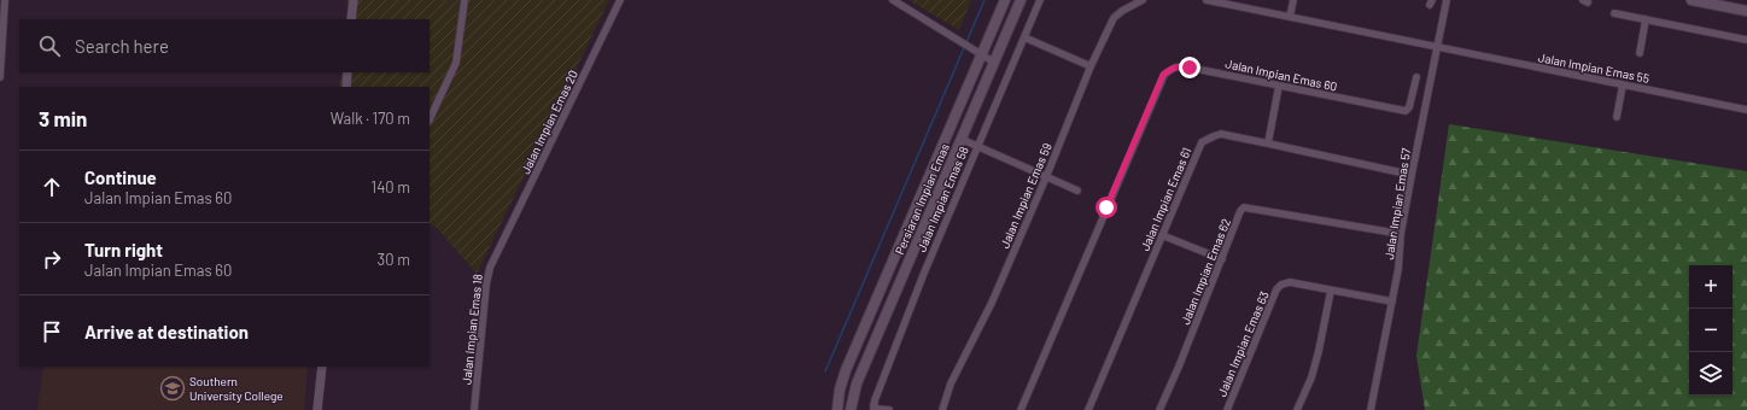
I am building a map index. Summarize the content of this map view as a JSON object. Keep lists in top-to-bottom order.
{
  "streets": {
    "main road": ["Persiaran Impian Emas"],
    "street": [
      "Jalan Impian Emas 55",
      "Jalan Impian Emas 60",
      "Jalan Impian Emas 20",
      "Jalan Impian Emas 59",
      "Jalan Impian Emas 58",
      "Jalan Impian Emas 61",
      "Jalan Impian Emas 57",
      "Jalan Impian Emas 62",
      "Jalan Impian Emas 18",
      "Jalan Impian Emas 63"
    ]
  },
  "crossings": [
    ["Jalan Impian Emas 55", "Jalan Impian Emas 57"],
    ["Jalan Impian Emas 20", "Jalan Impian Emas 18"],
    ["Jalan Impian Emas 61", "Jalan Impian Emas 57"],
    ["Jalan Impian Emas 57", "Jalan Impian Emas 62"],
    ["Jalan Impian Emas 57", "Jalan Impian Emas 63"]
  ],
  "places": {
    "school or university": ["Southern University College"]
  },
  "page": {
    "search": "Search here",
    "heading": ["3 min", "Walk · 170 m"],
    "list": [
      ["Continue", "Jalan Impian Emas 60", "140 m"],
      ["Turn right", "Jalan Impian Emas 60", "30 m"],
      "Arrive at destination"
    ],
    "map_buttons": ["+", "−"]
  }
}
